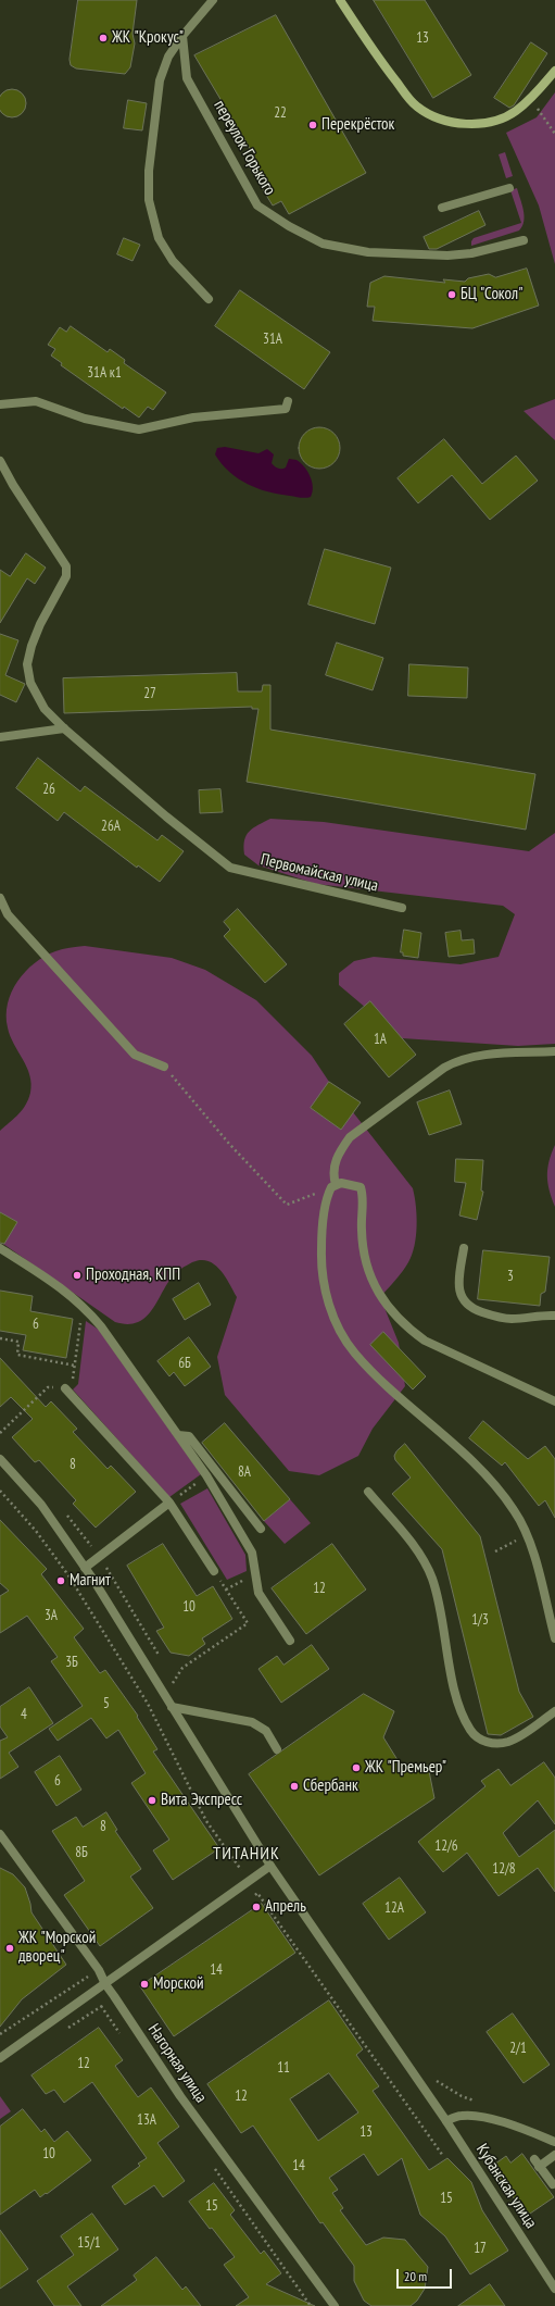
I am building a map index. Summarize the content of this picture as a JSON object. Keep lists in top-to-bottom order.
{
  "streets": {
    "street": [
      "переулок Горького",
      "Первомайская улица",
      "Нагорная улица",
      "Кубанская улица"
    ]
  },
  "districts": ["ТИТАНИК"],
  "places": [
    "ЖК \"Крокус\"",
    "Перекрёсток",
    "БЦ \"Сокол\"",
    "Проходная, КПП",
    "Магнит",
    "ЖК \"Премьер\"",
    "Сбербанк",
    "Вита Экспресс",
    "Апрель",
    "ЖК \"Морской дворец\"",
    "Морской"
  ],
  "house_numbers": [
    "13",
    "22",
    "31А",
    "31А к1",
    "27",
    "26",
    "26А",
    "1А",
    "3",
    "6",
    "6Б",
    "8",
    "8А",
    "12",
    "10",
    "3А",
    "1/3",
    "3Б",
    "5",
    "4",
    "6",
    "8",
    "12/6",
    "8Б",
    "12/8",
    "12А",
    "14",
    "2/1",
    "12",
    "11",
    "12",
    "13А",
    "13",
    "10",
    "14",
    "15",
    "15",
    "15/1",
    "17"
  ],
  "scale_bar": "20 m"
}
